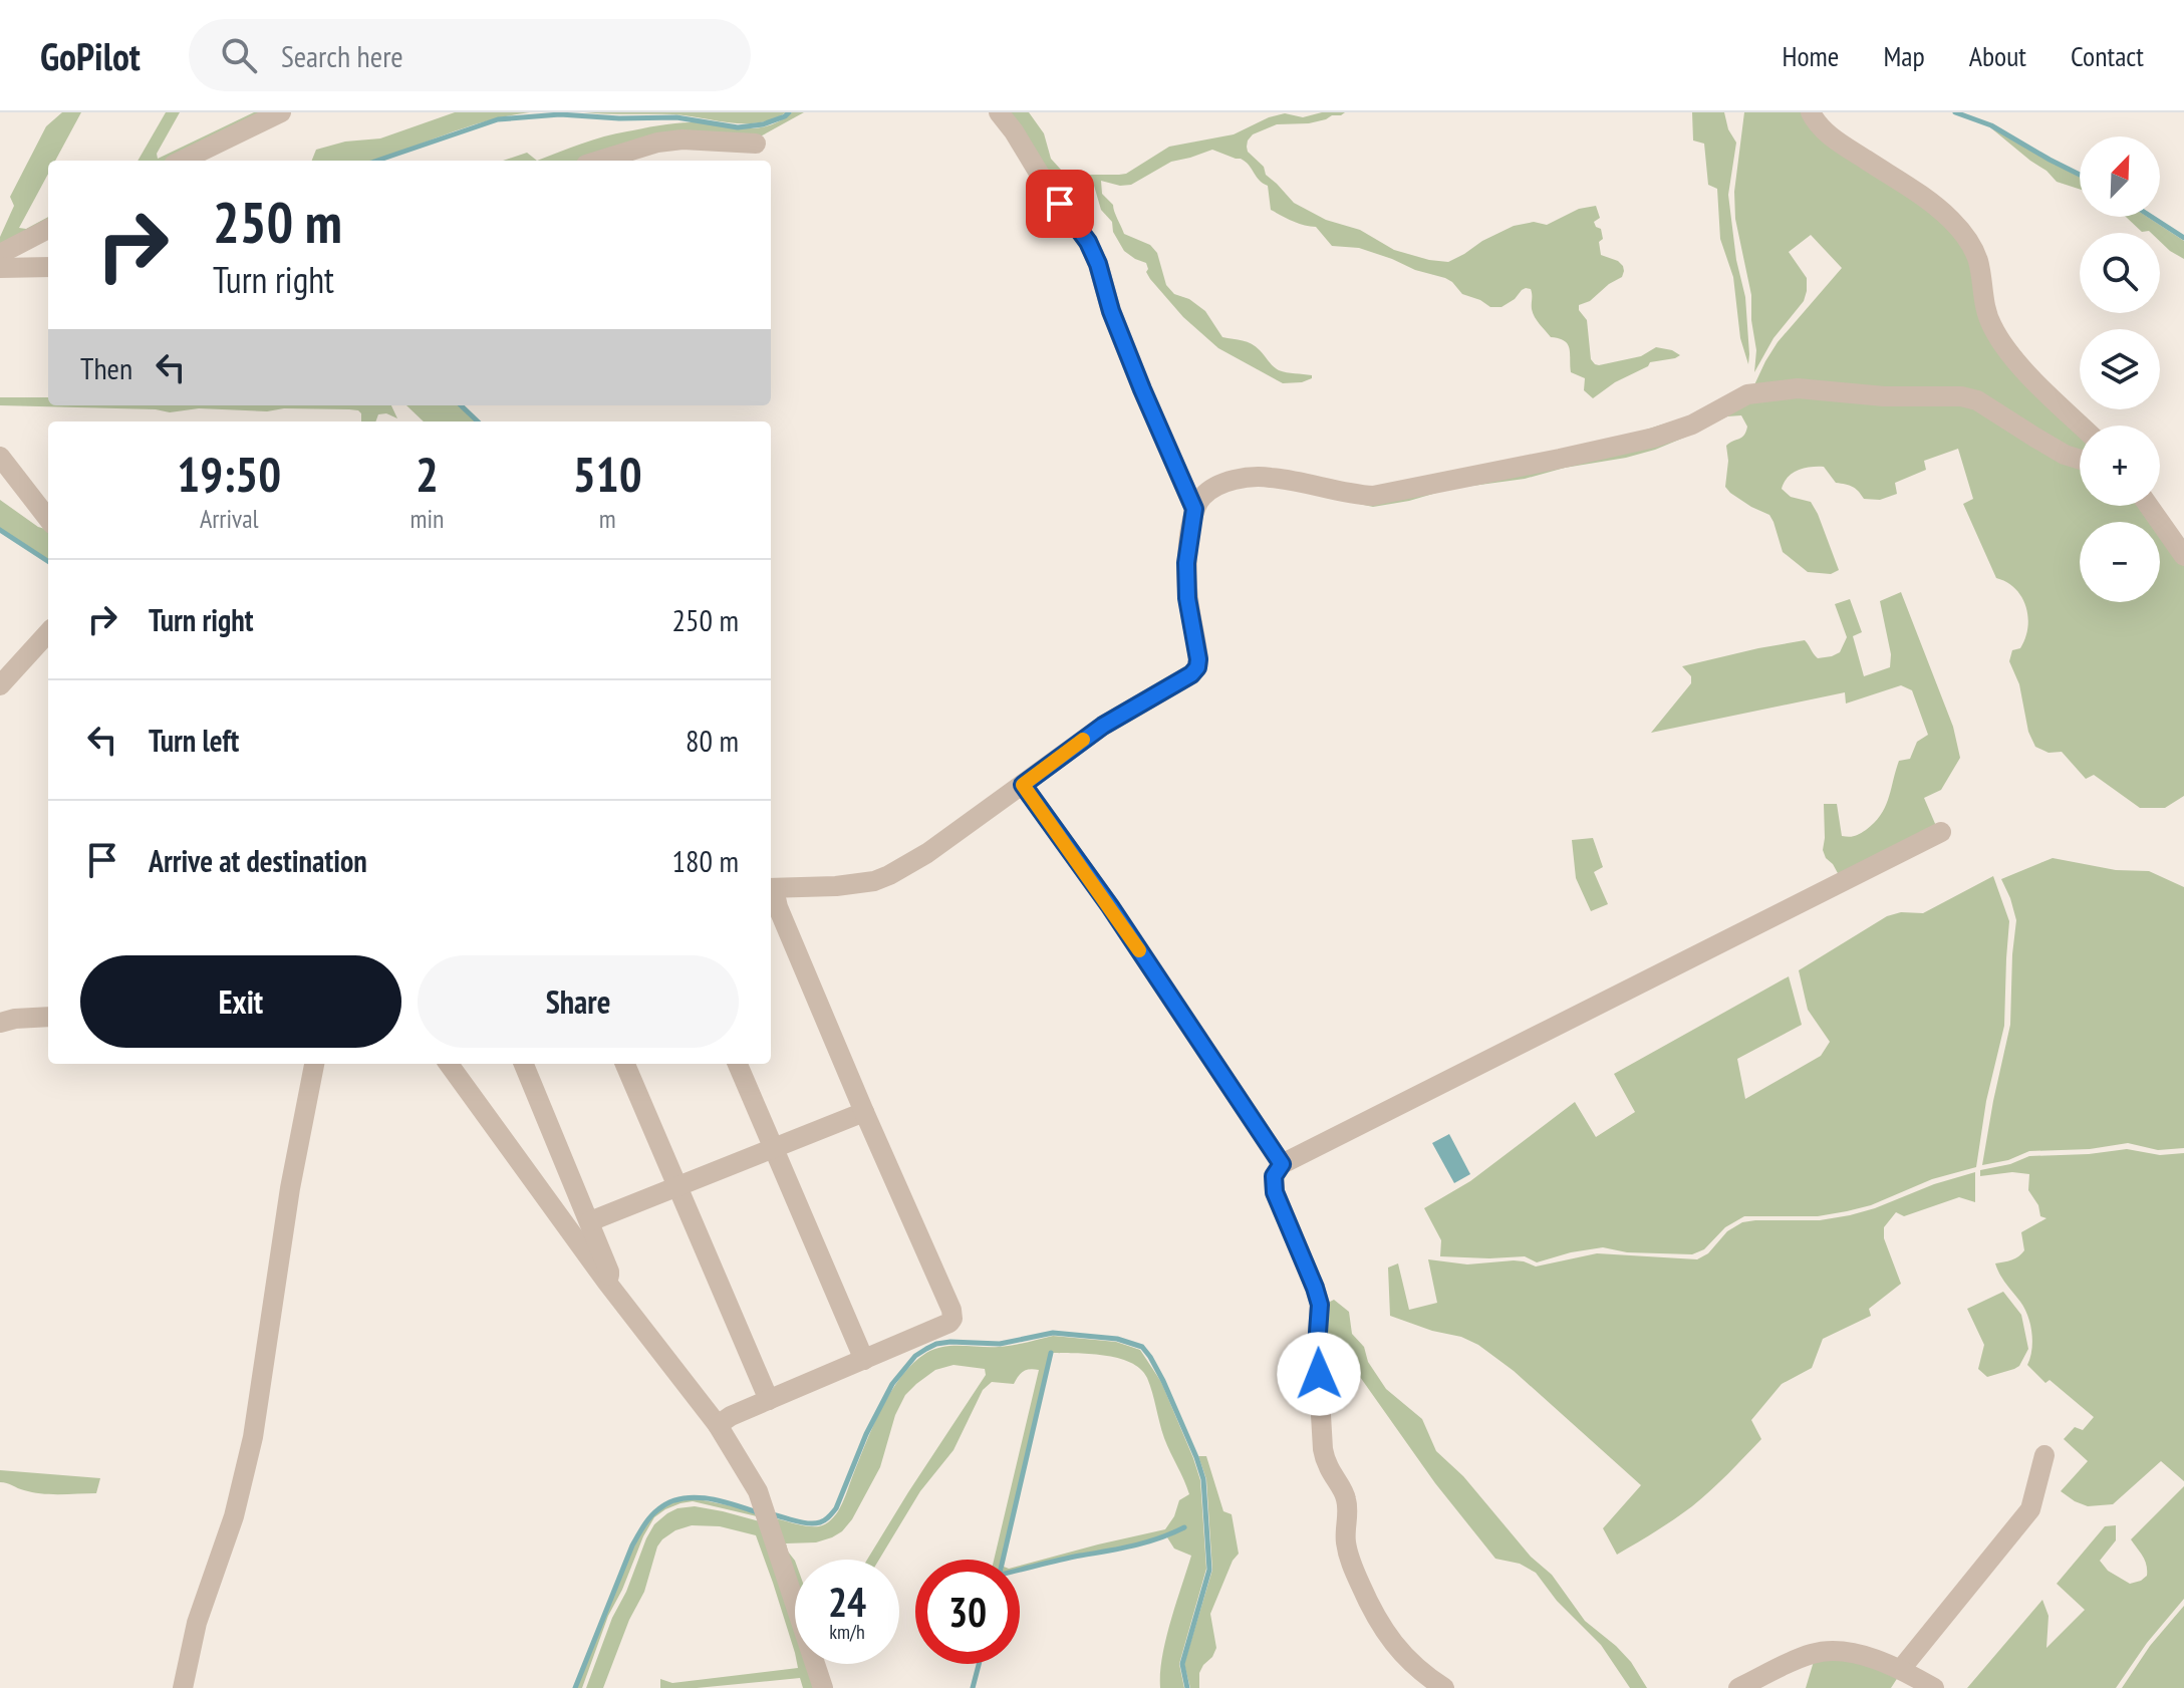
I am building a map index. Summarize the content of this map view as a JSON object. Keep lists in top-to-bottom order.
{
  "north": "top right",
  "page": {
    "header": "GoPilot",
    "search": "Search here",
    "nav": [
      "Home",
      "Map",
      "About",
      "Contact"
    ],
    "map_buttons": ["+", "−"],
    "turn": ["250 m", "Turn right"],
    "then": "Then",
    "eta": [
      "19:50",
      "Arrival",
      "2",
      "min",
      "510",
      "m"
    ],
    "list": [
      {
        "name": "Turn right",
        "value": "250 m"
      },
      {
        "name": "Turn left",
        "value": "80 m"
      },
      {
        "name": "Arrive at destination",
        "value": "180 m"
      }
    ],
    "buttons": ["Exit", "Share"],
    "speed": "24 km/h",
    "limit": "30"
  }
}
